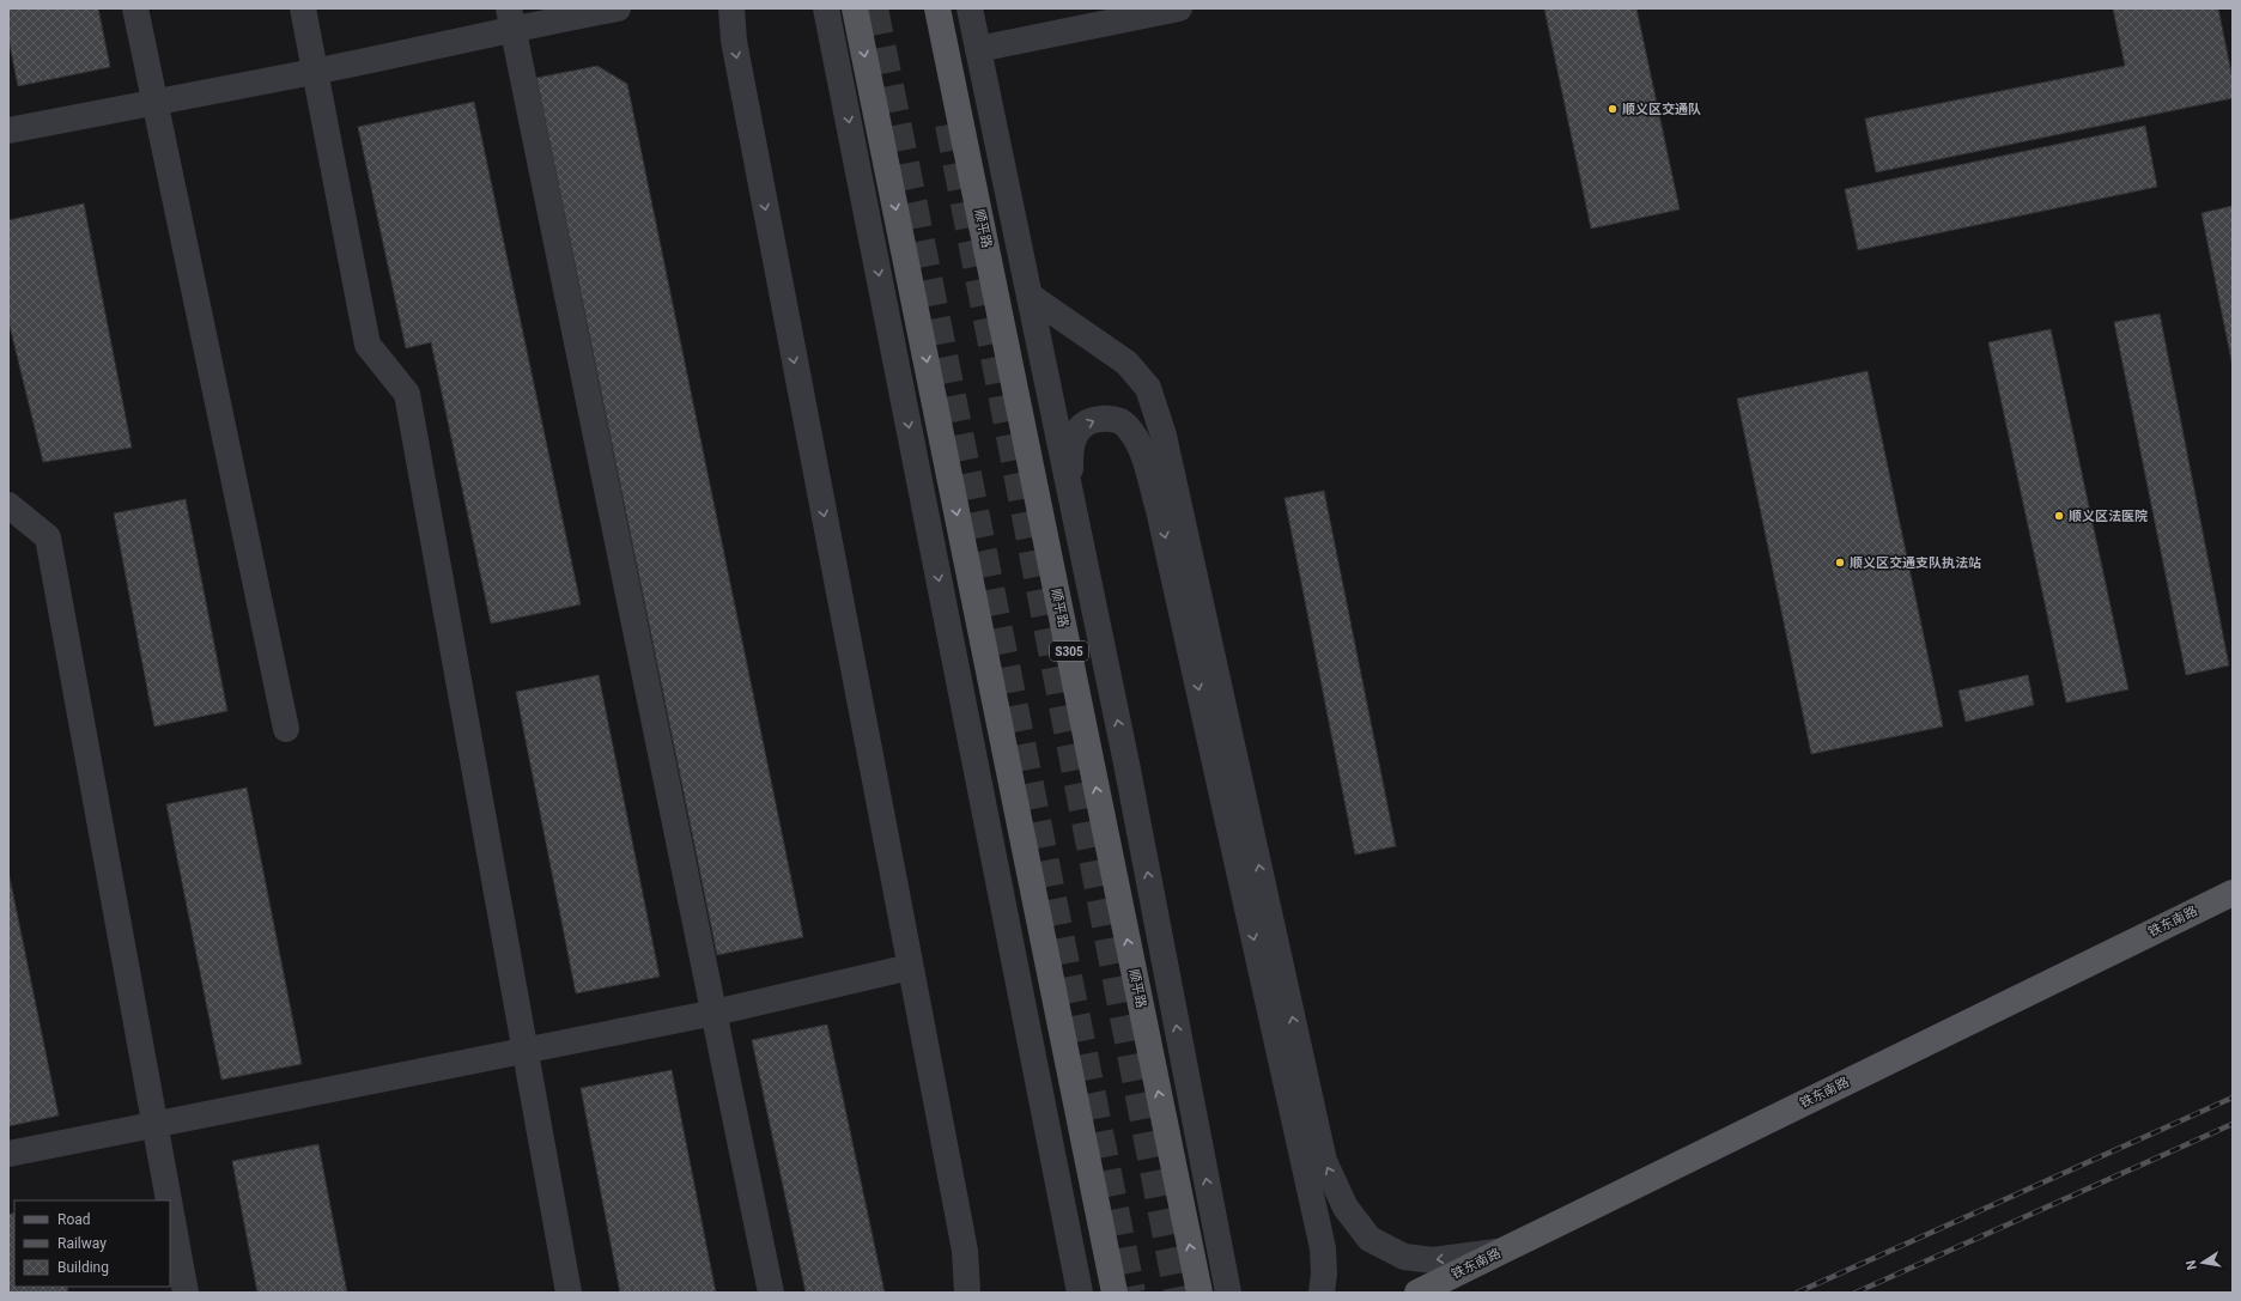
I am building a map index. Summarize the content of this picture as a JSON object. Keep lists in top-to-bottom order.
{
  "streets": {
    "main road": ["顺平路", "S305", "铁东南路"]
  },
  "places": ["顺义区交通队", "顺义区法医院", "顺义区交通支队执法站"],
  "legend": ["Road", "Railway", "Building"],
  "north": "left"
}
